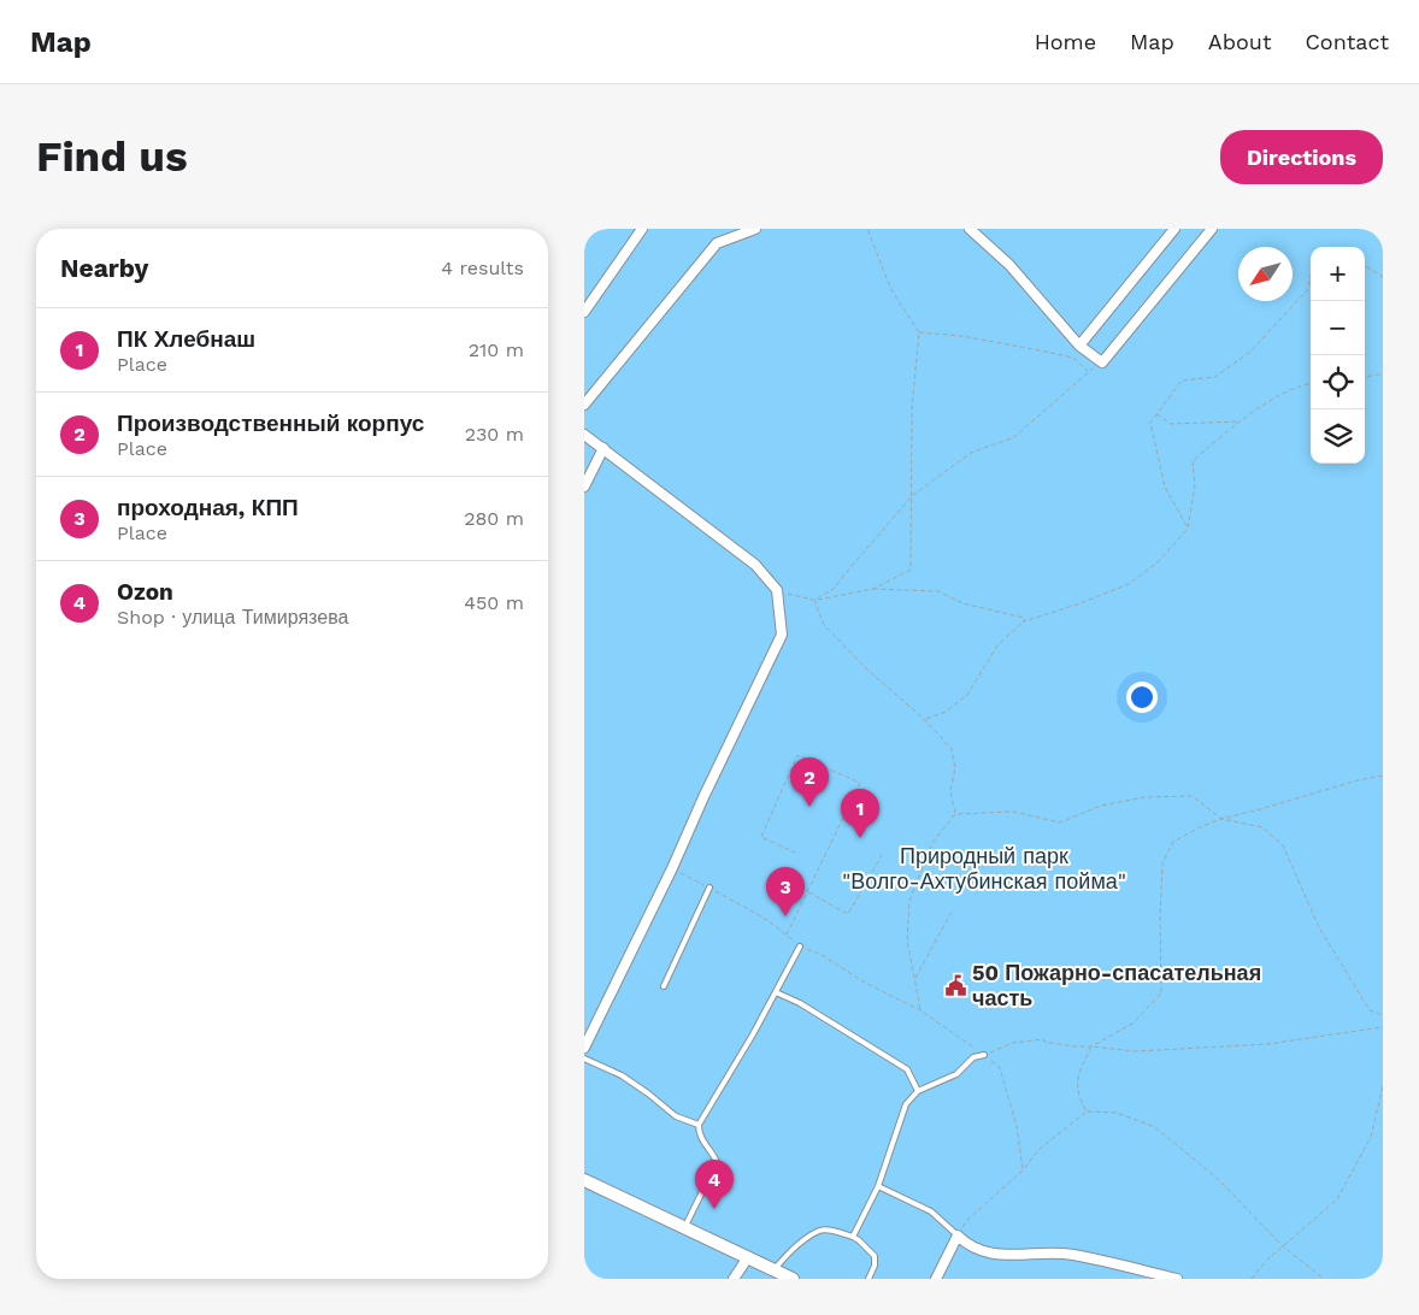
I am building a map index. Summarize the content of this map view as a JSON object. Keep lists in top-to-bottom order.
{
  "parks": ["Природный парк \"Волго-Ахтубинская пойма\""],
  "places": {
    "public building": ["50 Пожарно-спасательная часть"]
  },
  "north": "bottom left",
  "page": {
    "header": "Map",
    "nav": [
      "Home",
      "Map",
      "About",
      "Contact"
    ],
    "buttons": "Directions",
    "title": "Find us",
    "heading": ["Nearby", "4 results"],
    "map_buttons": ["+", "−"],
    "list": [
      {
        "mark": "1",
        "name": "ПК Хлебнаш",
        "note": "Place",
        "value": "210 m"
      },
      {
        "mark": "2",
        "name": "Производственный корпус",
        "note": "Place",
        "value": "230 m"
      },
      {
        "mark": "3",
        "name": "проходная, КПП",
        "note": "Place",
        "value": "280 m"
      },
      {
        "mark": "4",
        "name": "Ozon",
        "note": "Shop · улица Тимирязева",
        "value": "450 m"
      }
    ],
    "pins": [
      "2",
      "1",
      "3",
      "4"
    ]
  }
}
